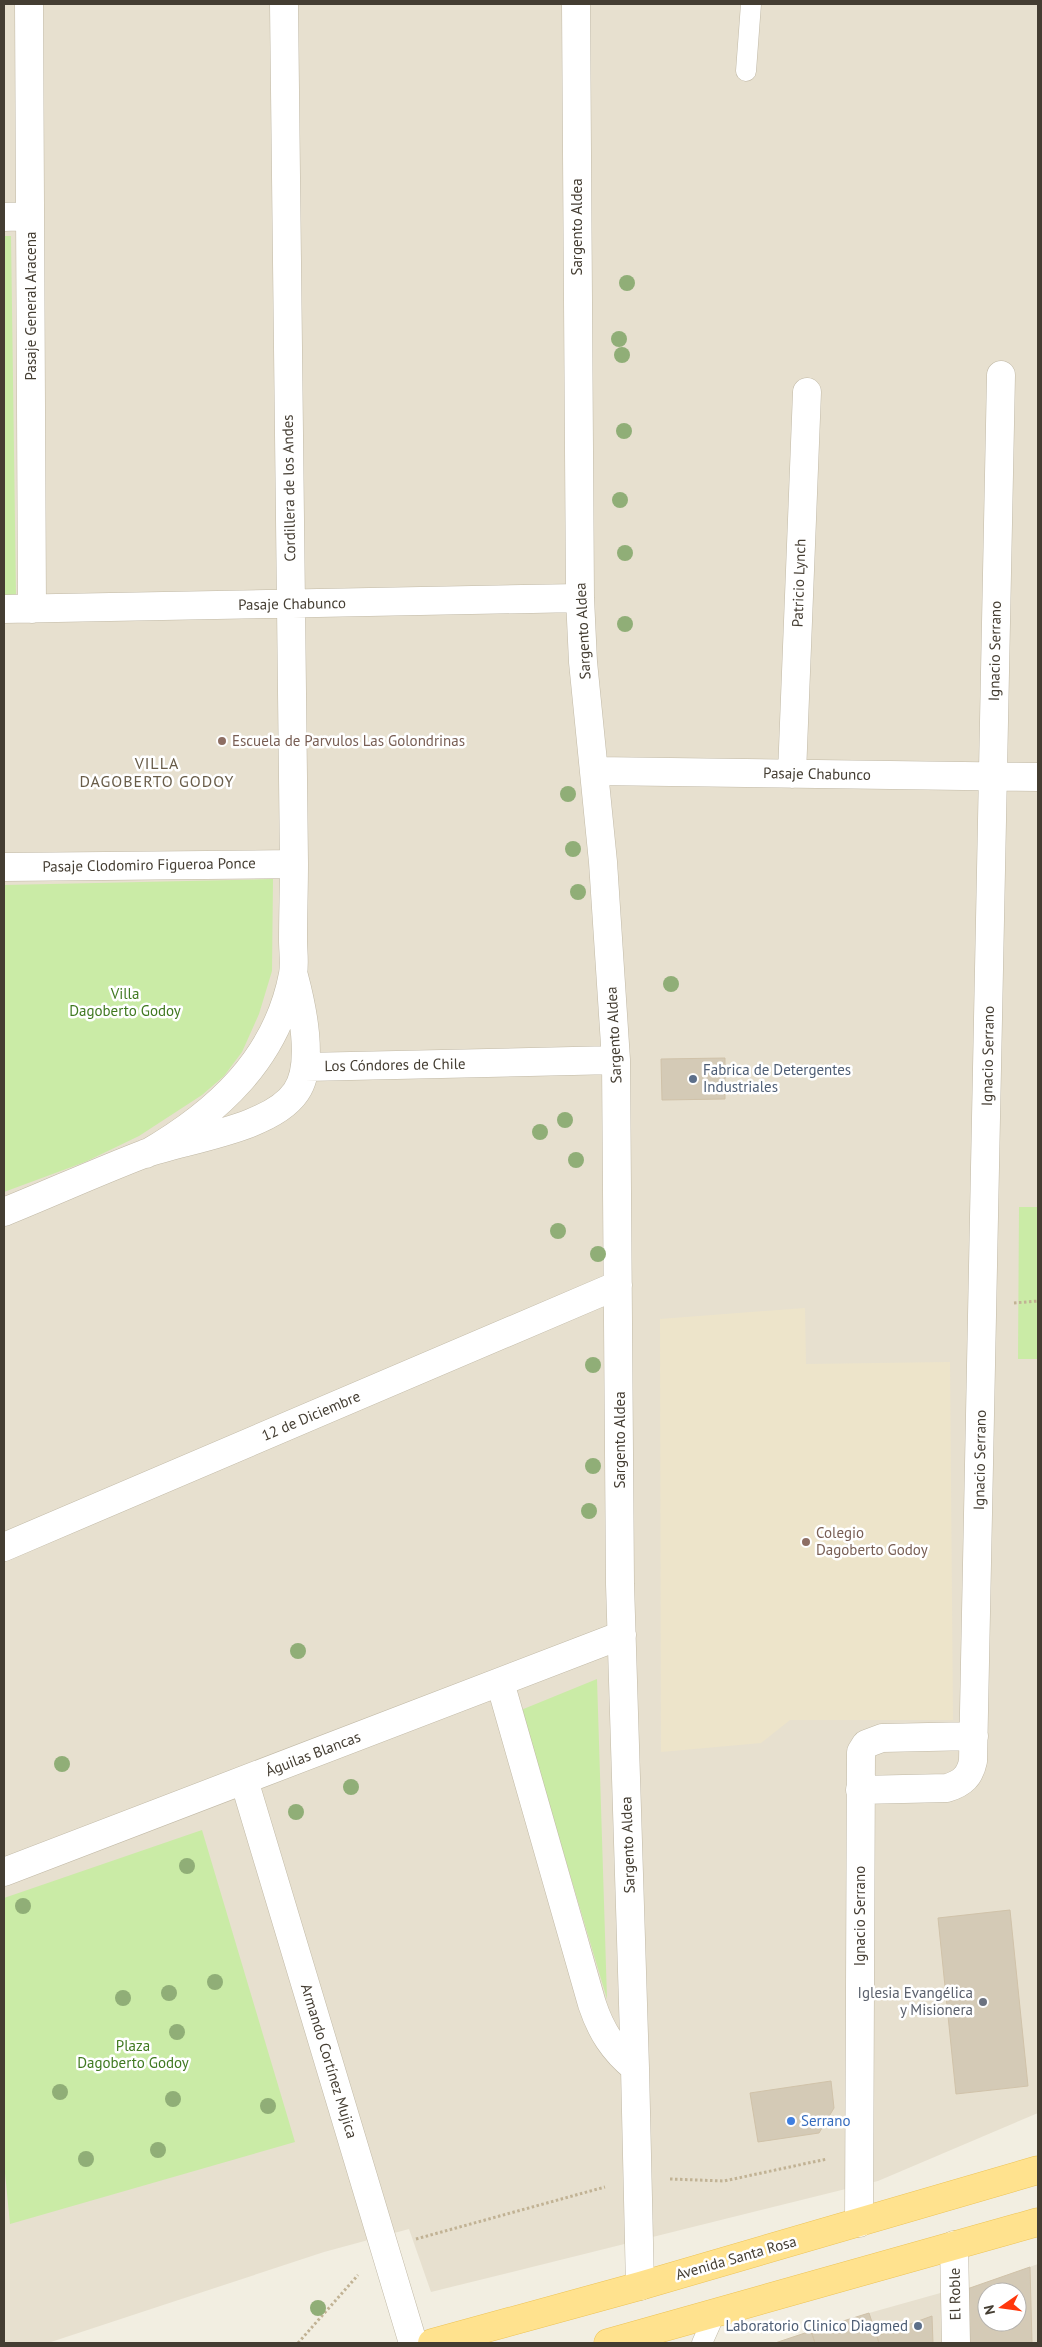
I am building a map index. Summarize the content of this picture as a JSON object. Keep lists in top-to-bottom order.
{
  "streets": {
    "main road": ["Avenida Santa Rosa"],
    "street": [
      "Sargento Aldea",
      "Pasaje General Aracena",
      "Cordillera de los Andes",
      "Patricio Lynch",
      "Pasaje Chabunco",
      "Ignacio Serrano",
      "Pasaje Clodomiro Figueroa Ponce",
      "Los Cóndores de Chile",
      "12 de Diciembre",
      "Águilas Blancas",
      "Armando Cortínez Mujica",
      "El Roble"
    ]
  },
  "crossings": [
    ["Sargento Aldea", "Pasaje Chabunco"],
    ["Sargento Aldea", "Los Cóndores de Chile"],
    ["Sargento Aldea", "12 de Diciembre"],
    ["Sargento Aldea", "Águilas Blancas"],
    ["Sargento Aldea", "Avenida Santa Rosa"],
    ["Pasaje General Aracena", "Pasaje Chabunco"],
    ["Cordillera de los Andes", "Pasaje Chabunco"],
    ["Cordillera de los Andes", "Pasaje Clodomiro Figueroa Ponce"],
    ["Cordillera de los Andes", "Los Cóndores de Chile"],
    ["Patricio Lynch", "Pasaje Chabunco"],
    ["Pasaje Chabunco", "Ignacio Serrano"],
    ["Ignacio Serrano", "Avenida Santa Rosa"],
    ["Águilas Blancas", "Armando Cortínez Mujica"]
  ],
  "districts": ["VILLA DAGOBERTO GODOY"],
  "parks": ["Villa Dagoberto Godoy", "Plaza Dagoberto Godoy"],
  "places": [
    "Escuela de Parvulos Las Golondrinas",
    "Fabrica de Detergentes Industriales",
    "Colegio Dagoberto Godoy",
    "Iglesia Evangélica y Misionera",
    "Serrano",
    "Laboratorio Clinico Diagmed"
  ],
  "north": "left"
}
